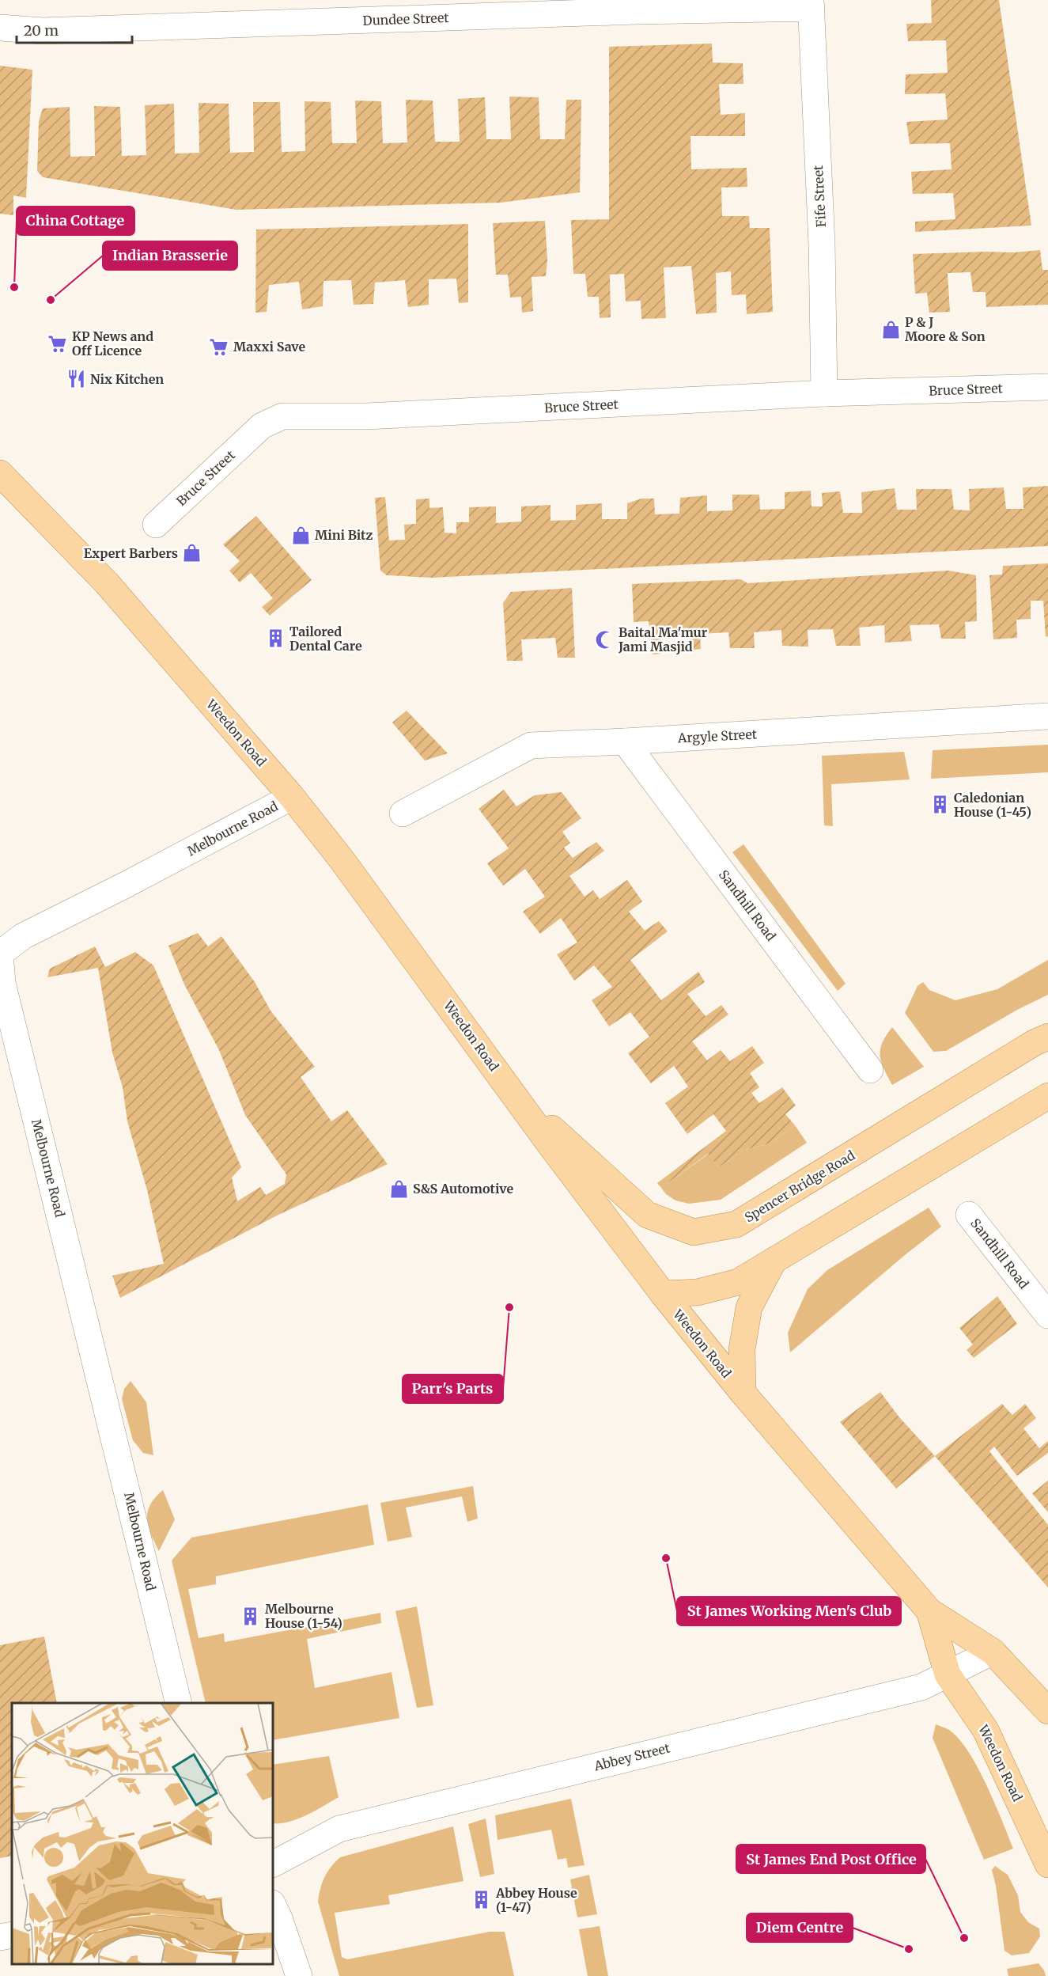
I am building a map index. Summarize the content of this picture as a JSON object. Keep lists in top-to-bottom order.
{
  "streets": {
    "main road": ["Weedon Road", "Spencer Bridge Road"],
    "street": [
      "Dundee Street",
      "Fife Street",
      "Bruce Street",
      "Argyle Street",
      "Melbourne Road",
      "Sandhill Road",
      "Abbey Street"
    ]
  },
  "crossings": [
    ["Dundee Street", "Fife Street"],
    ["Fife Street", "Bruce Street"],
    ["Weedon Road", "Melbourne Road"],
    ["Weedon Road", "Spencer Bridge Road"],
    ["Weedon Road", "Abbey Street"],
    ["Argyle Street", "Sandhill Road"]
  ],
  "places": {
    "other": [
      "China Cottage",
      "Indian Brasserie",
      "Parr's Parts",
      "St James Working Men's Club",
      "St James End Post Office",
      "Diem Centre"
    ],
    "shop": [
      "P & J Moore & Son",
      "Mini Bitz",
      "Expert Barbers",
      "S&S Automotive"
    ],
    "supermarket": ["KP News and Off Licence", "Maxxi Save"],
    "restaurant": ["Nix Kitchen"],
    "building": [
      "Tailored Dental Care",
      "Caledonian House (1-45)",
      "Melbourne House (1-54)",
      "Abbey House (1-47)"
    ],
    "mosque": ["Baital Ma'mur Jami Masjid"]
  },
  "scale_bar": "20 m"
}
